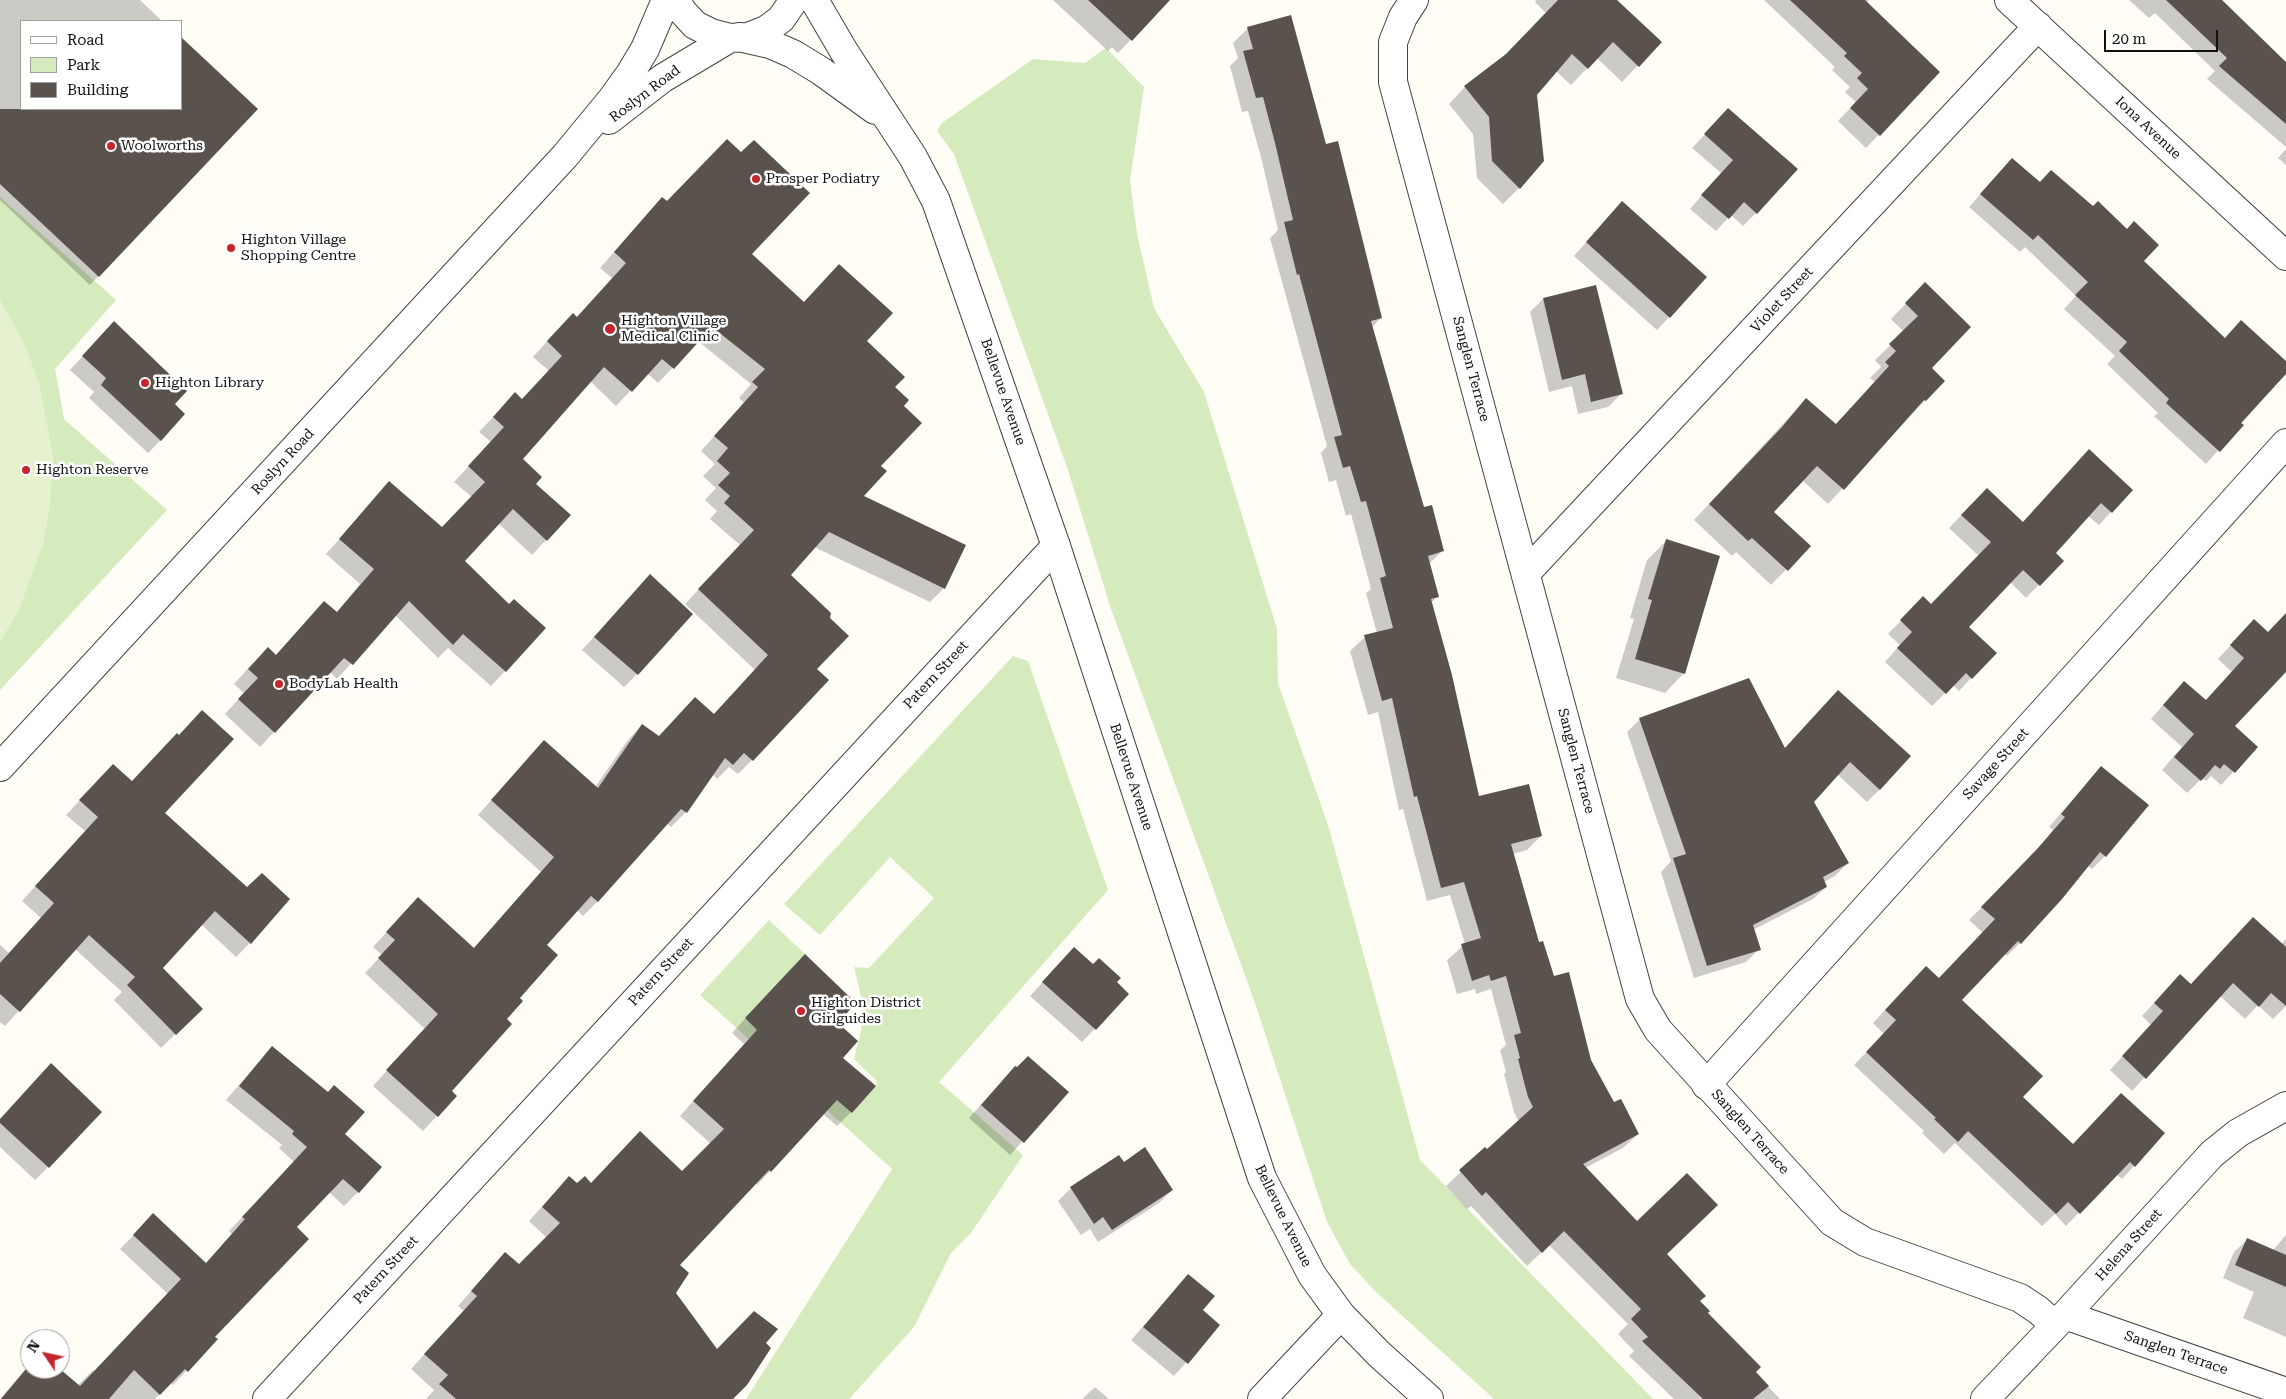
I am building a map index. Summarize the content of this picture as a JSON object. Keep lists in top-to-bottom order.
{
  "streets": {
    "street": [
      "Roslyn Road",
      "Iona Avenue",
      "Violet Street",
      "Sanglen Terrace",
      "Bellevue Avenue",
      "Patern Street",
      "Savage Street",
      "Helena Street"
    ]
  },
  "crossings": [
    ["Roslyn Road", "Bellevue Avenue"],
    ["Iona Avenue", "Violet Street"],
    ["Violet Street", "Sanglen Terrace"],
    ["Sanglen Terrace", "Savage Street"],
    ["Sanglen Terrace", "Helena Street"],
    ["Bellevue Avenue", "Patern Street"]
  ],
  "places": [
    "Woolworths",
    "Prosper Podiatry",
    "Highton Village Shopping Centre",
    "Highton Village Medical Clinic",
    "Highton Library",
    "Highton Reserve",
    "BodyLab Health",
    "Highton District Girlguides"
  ],
  "legend": ["Road", "Park", "Building"],
  "scale_bar": "20 m",
  "north": "top left"
}
